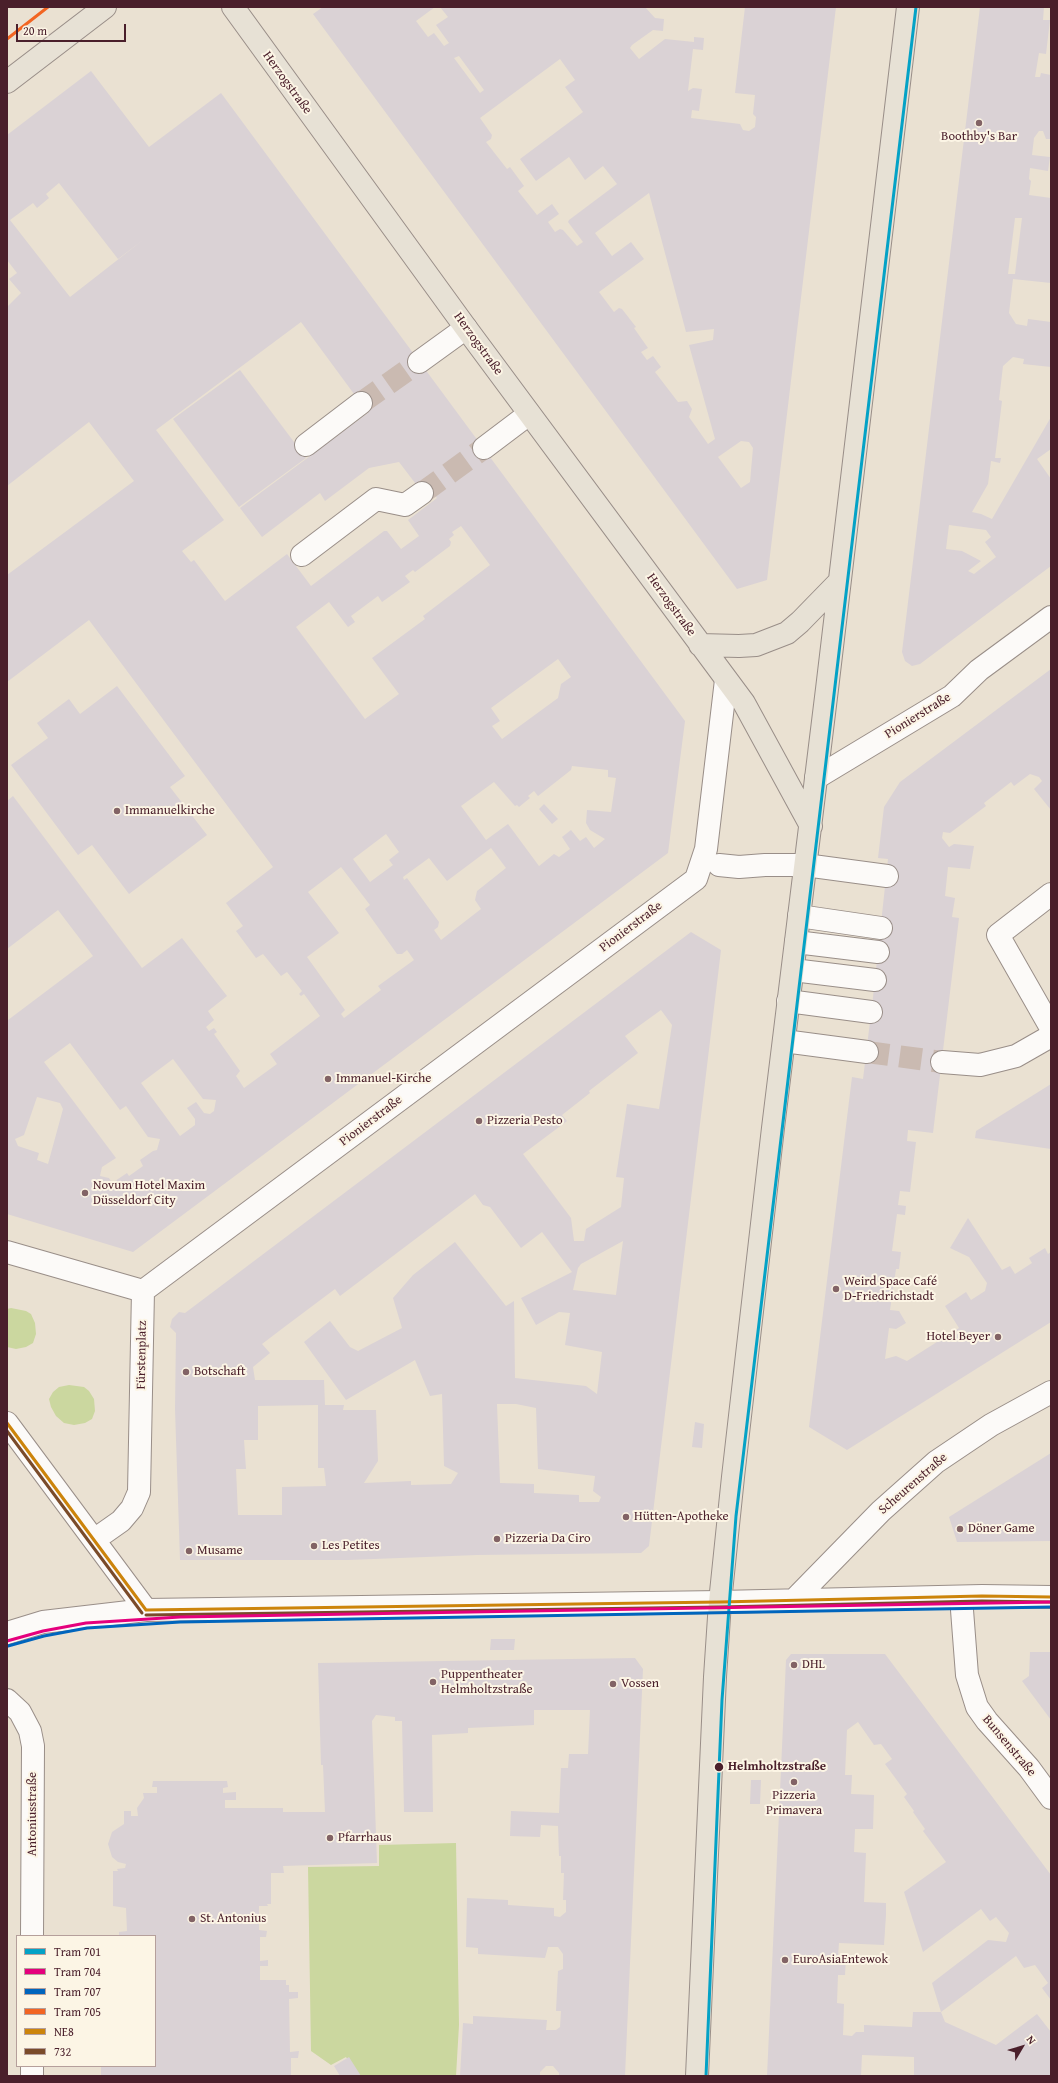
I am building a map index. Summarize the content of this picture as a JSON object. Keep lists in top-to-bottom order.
{
  "streets": {
    "main road": ["Herzogstraße"],
    "street": [
      "Pionierstraße",
      "Fürstenplatz",
      "Scheurenstraße",
      "Bunsenstraße",
      "Antoniusstraße"
    ]
  },
  "crossings": [
    ["Herzogstraße", "Pionierstraße"],
    ["Pionierstraße", "Fürstenplatz"]
  ],
  "places": [
    "Boothby's Bar",
    "Immanuelkirche",
    "Immanuel-Kirche",
    "Pizzeria Pesto",
    "Novum Hotel Maxim Düsseldorf City",
    "Weird Space Café D-Friedrichstadt",
    "Hotel Beyer",
    "Botschaft",
    "Hütten-Apotheke",
    "Döner Game",
    "Pizzeria Da Ciro",
    "Les Petites",
    "Musame",
    "DHL",
    "Puppentheater Helmholtzstraße",
    "Vossen",
    "Helmholtzstraße",
    "Pizzeria Primavera",
    "Pfarrhaus",
    "St. Antonius",
    "EuroAsiaEntewok"
  ],
  "lines": [
    "tram line 701",
    "tram line 705",
    "transit line NE8",
    "transit line 732",
    "tram line 704",
    "tram line 707"
  ],
  "legend": [
    "Tram 701",
    "Tram 704",
    "Tram 707",
    "Tram 705",
    "NE8",
    "732"
  ],
  "scale_bar": "20 m",
  "north": "top right"
}
